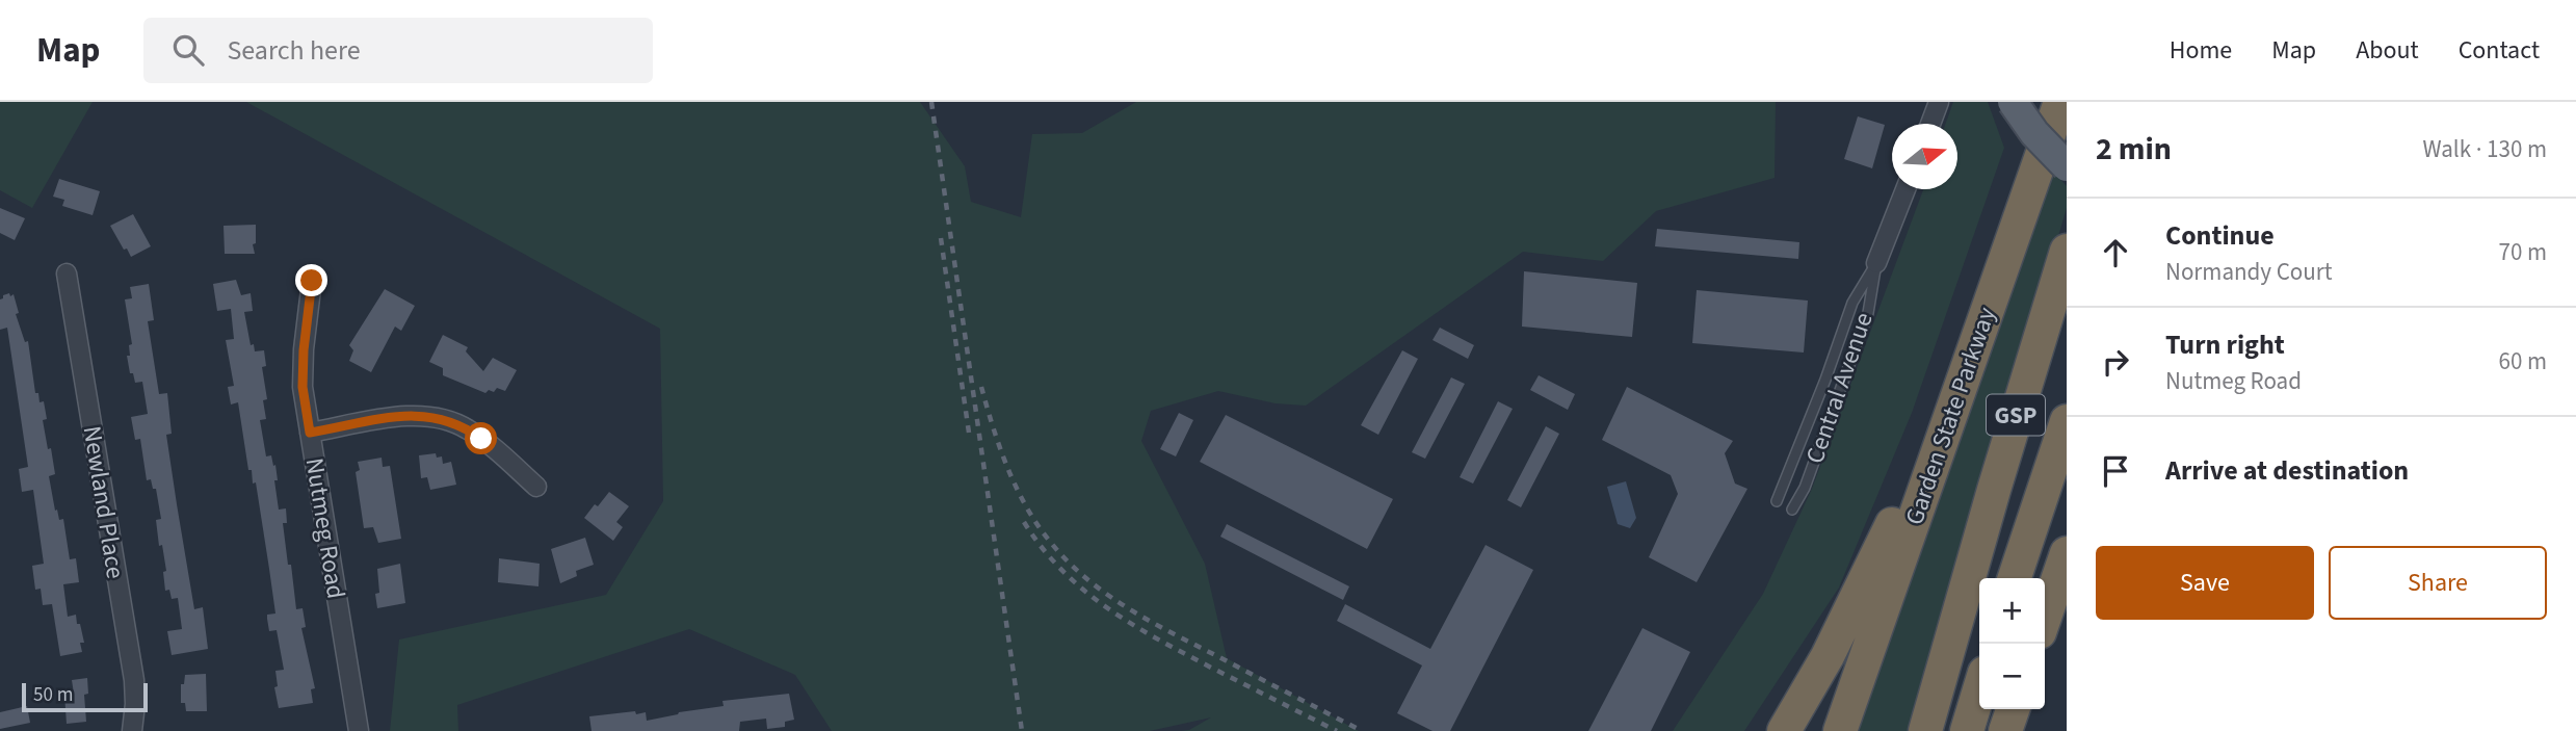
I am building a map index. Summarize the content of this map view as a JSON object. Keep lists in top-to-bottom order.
{
  "streets": {
    "highway": ["GSP", "Garden State Parkway"],
    "street": ["Central Avenue", "Newland Place", "Nutmeg Road"]
  },
  "scale_bar": "50 m",
  "north": "right",
  "page": {
    "header": "Map",
    "search": "Search here",
    "nav": [
      "Home",
      "Map",
      "About",
      "Contact"
    ],
    "heading": ["2 min", "Walk · 130 m"],
    "list": [
      ["Continue", "Normandy Court", "70 m"],
      ["Turn right", "Nutmeg Road", "60 m"],
      "Arrive at destination"
    ],
    "buttons": ["Save", "Share"],
    "map_buttons": ["+", "−"],
    "scale": "50 m"
  }
}
